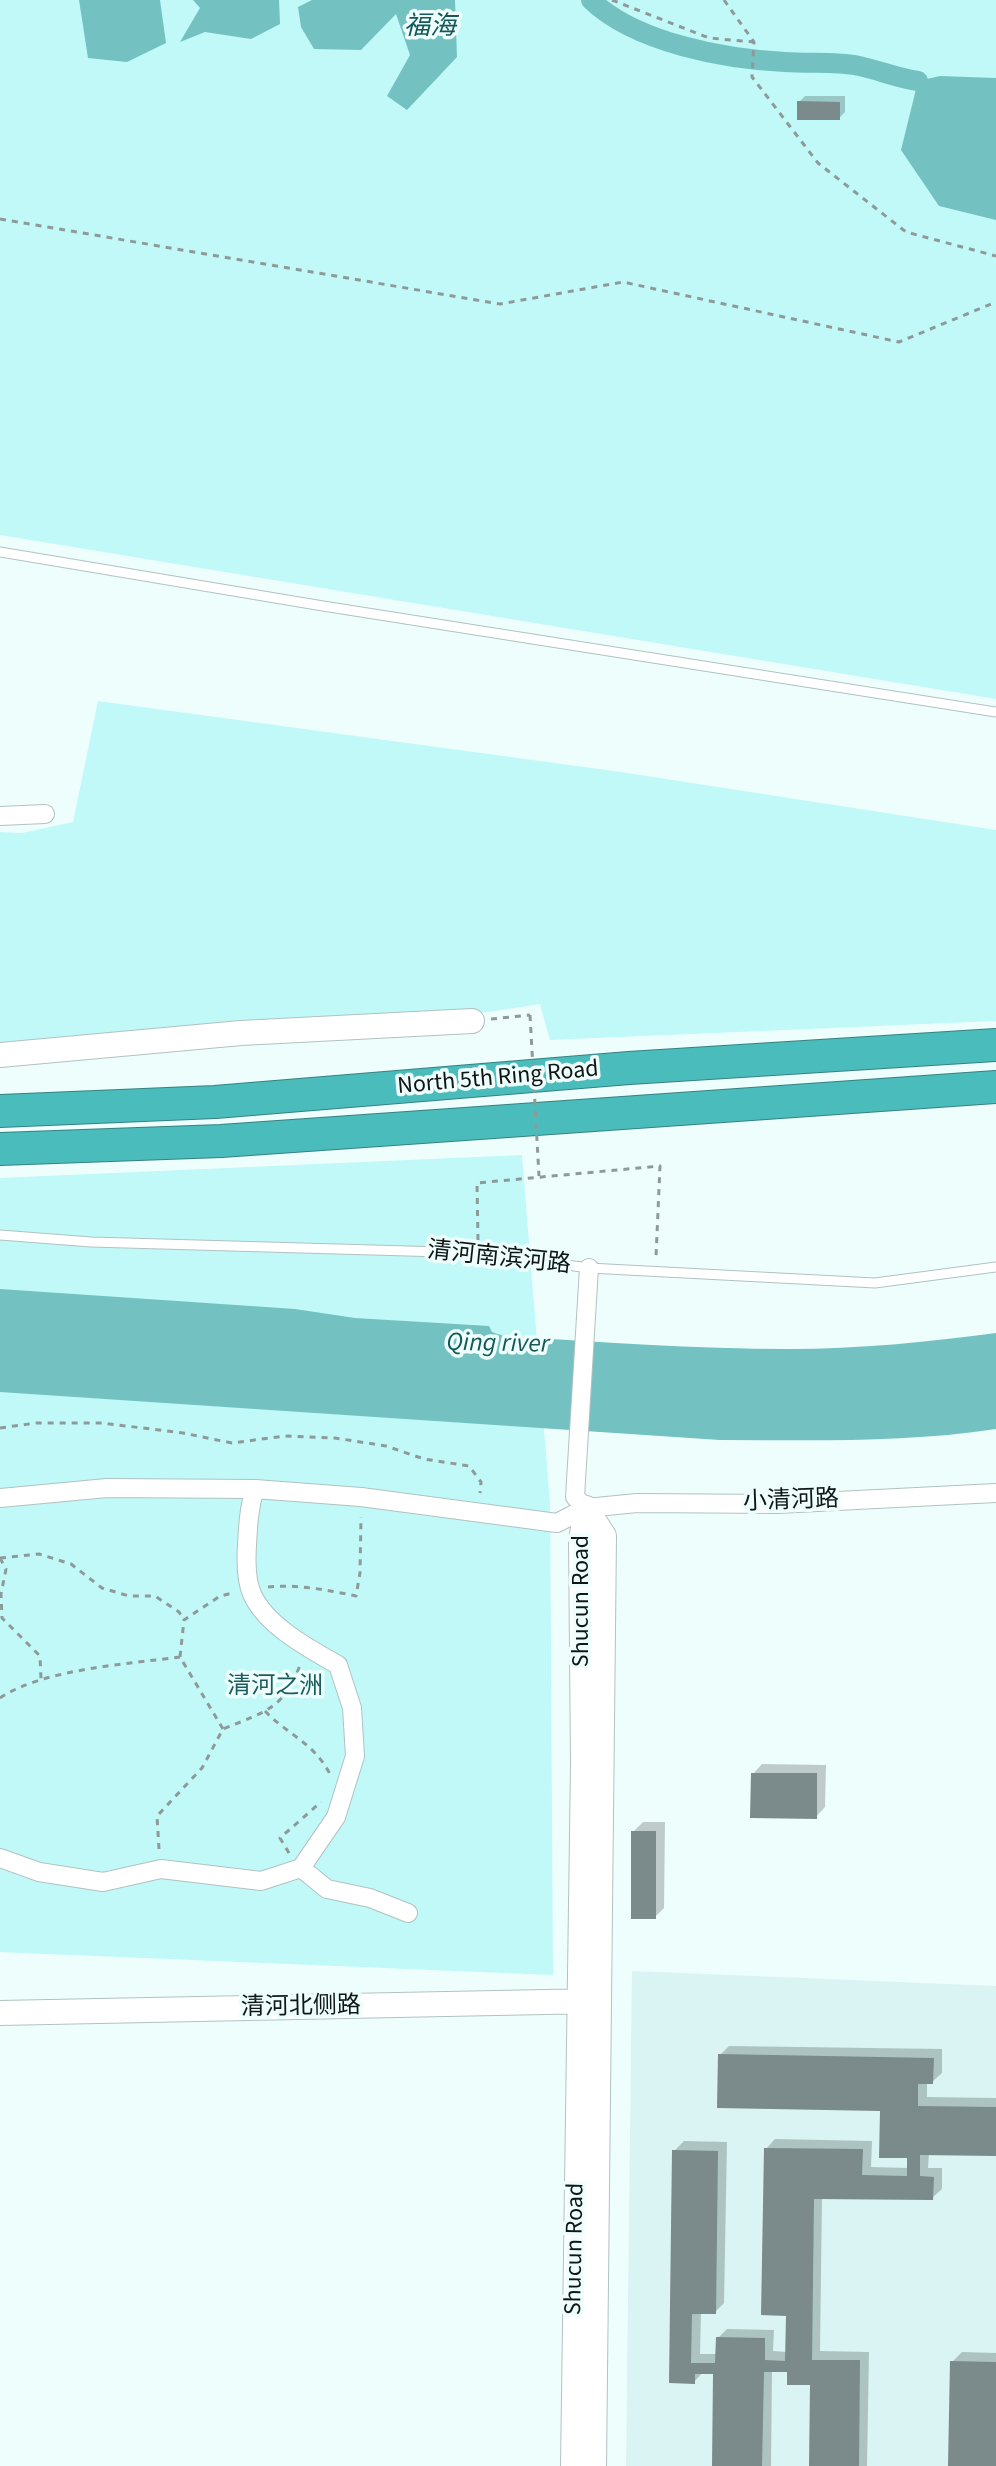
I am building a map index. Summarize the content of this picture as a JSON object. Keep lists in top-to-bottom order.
{
  "streets": {
    "highway": ["North 5th Ring Road"],
    "main road": ["Shucun Road", "清河北侧路"],
    "street": ["小清河路"],
    "lane": ["清河南滨河路"]
  },
  "crossings": [
    ["小清河路", "Shucun Road"],
    ["Shucun Road", "清河北侧路"]
  ],
  "water": ["福海", "Qing river"],
  "parks": ["清河之洲"]
}
